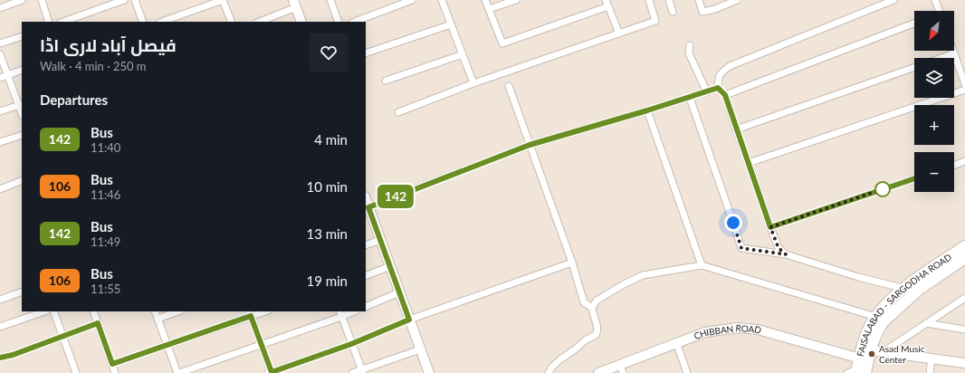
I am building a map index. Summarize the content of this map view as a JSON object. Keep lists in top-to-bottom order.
{
  "streets": {
    "main road": ["FAISALABAD - SARGODHA ROAD"],
    "street": ["CHIBBAN ROAD"]
  },
  "crossings": [
    ["FAISALABAD - SARGODHA ROAD", "CHIBBAN ROAD"]
  ],
  "places": ["Asad Music Center"],
  "lines": ["bus line 142"],
  "north": "bottom left",
  "page": {
    "on_map": "142",
    "map_buttons": ["+", "−"],
    "heading": [
      ["فیصل آباد لاری اڈا", "Walk · 4 min · 250 m"],
      "Departures"
    ],
    "list": [
      {
        "mark": "142",
        "name": "Bus",
        "note": "11:40",
        "value": "4 min"
      },
      {
        "mark": "106",
        "name": "Bus",
        "note": "11:46",
        "value": "10 min"
      },
      {
        "mark": "142",
        "name": "Bus",
        "note": "11:49",
        "value": "13 min"
      },
      {
        "mark": "106",
        "name": "Bus",
        "note": "11:55",
        "value": "19 min"
      }
    ]
  }
}
